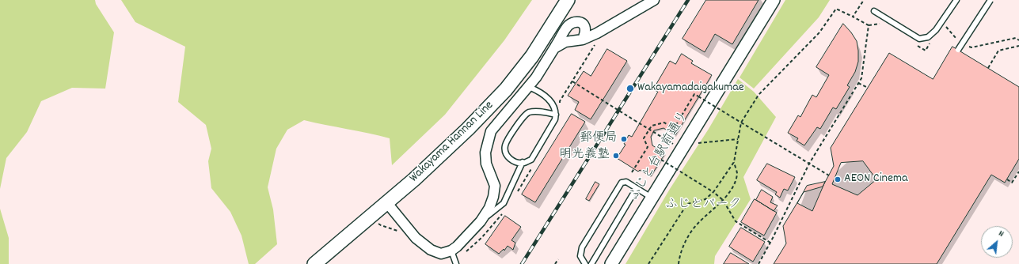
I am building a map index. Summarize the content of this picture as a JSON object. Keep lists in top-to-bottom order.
{
  "streets": {
    "main road": ["Wakayama Hannan Line"],
    "street": ["ふじと台駅前通り"]
  },
  "parks": ["ふじとパーク"],
  "places": [
    "Wakayamadaigakumae",
    "郵便局",
    "明光義塾",
    "AEON Cinema"
  ],
  "north": "top right"
}
